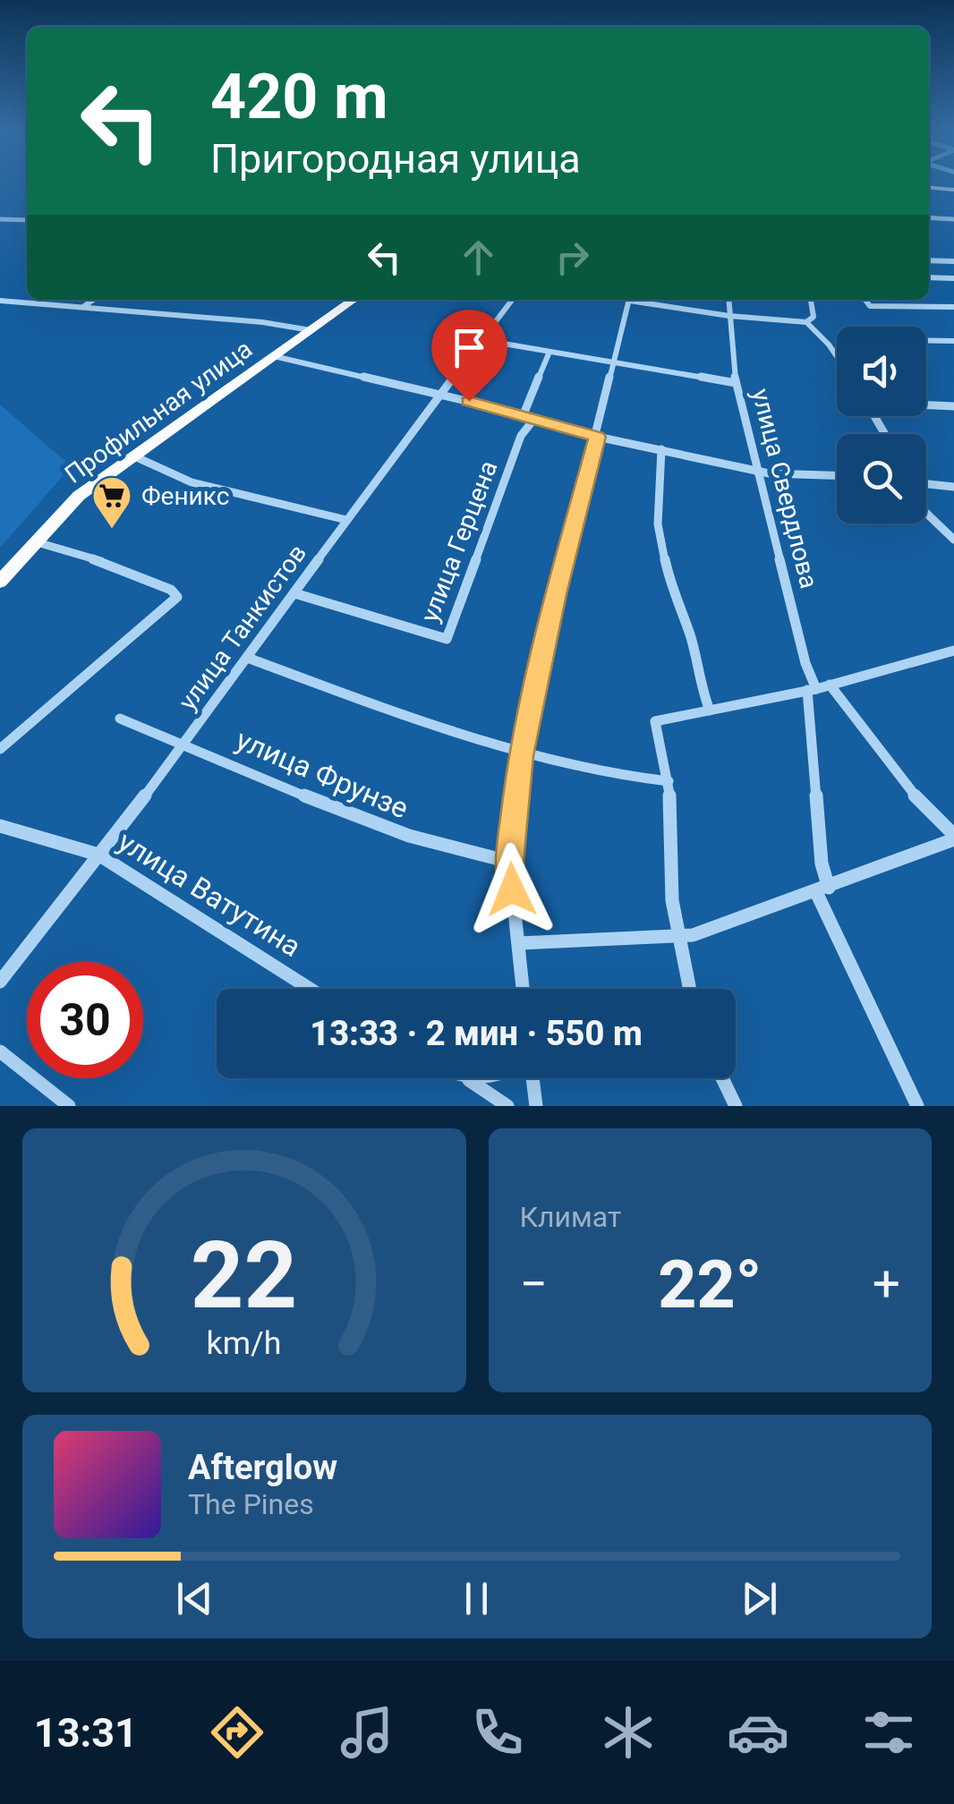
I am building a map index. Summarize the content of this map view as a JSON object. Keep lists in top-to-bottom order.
{
  "streets": {
    "main road": ["Профильная улица"],
    "street": [
      "улица Свердлова",
      "улица Герцена",
      "улица Танкистов",
      "улица Фрунзе",
      "улица Ватутина"
    ]
  },
  "crossings": [
    ["улица Герцена", "улица Танкистов"],
    ["улица Танкистов", "улица Фрунзе"],
    ["улица Танкистов", "улица Ватутина"]
  ],
  "places": {
    "supermarket": ["Феникс"]
  },
  "page": {
    "turn": ["420 m", "Пригородная улица"],
    "limit": "30",
    "trip": "13:33 · 2 мин · 550 m",
    "tile": "Климат",
    "heat": ["−", "22°", "+"],
    "song": ["Afterglow", "The Pines"],
    "tabs": "13:31",
    "gauge": ["22", "km/h"]
  }
}
